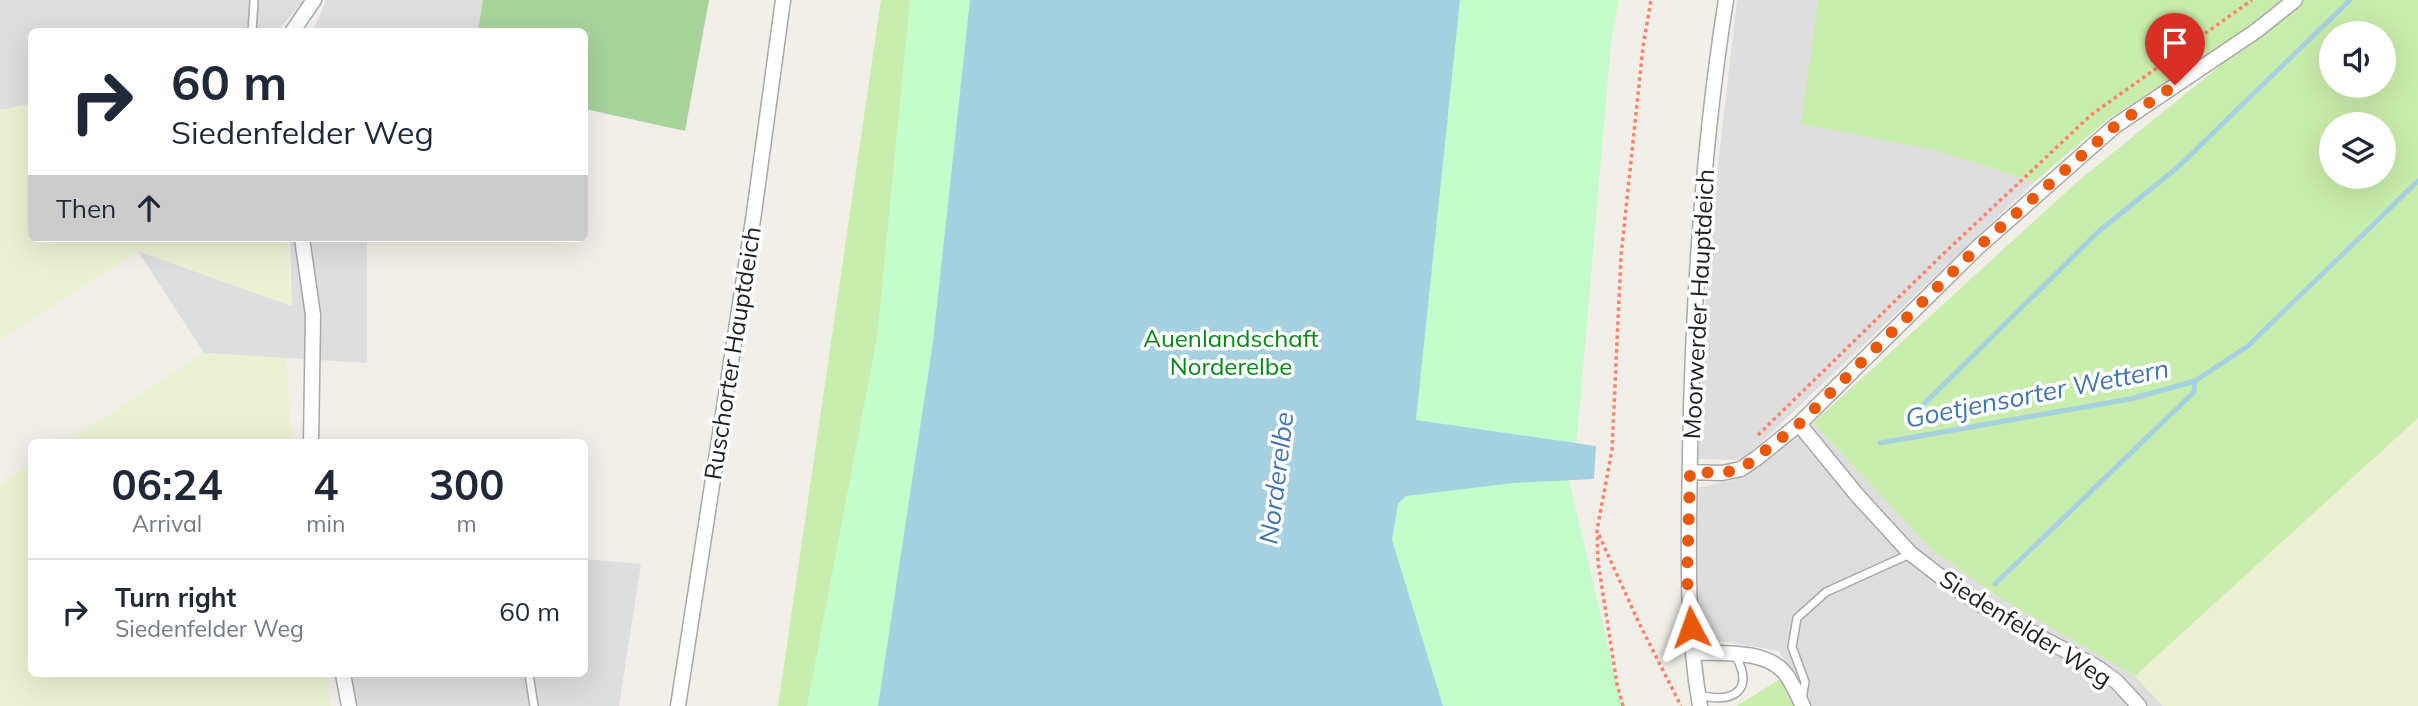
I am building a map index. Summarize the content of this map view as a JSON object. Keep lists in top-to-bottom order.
{
  "streets": {
    "street": ["Moorwerder Hauptdeich", "Ruschorter Hauptdeich", "Siedenfelder Weg"]
  },
  "water": ["Goetjensorter Wettern", "Norderelbe"],
  "parks": ["Auenlandschaft Norderelbe"],
  "page": {
    "turn": ["60 m", "Siedenfelder Weg"],
    "then": "Then",
    "eta": [
      "06:24",
      "Arrival",
      "4",
      "min",
      "300",
      "m"
    ],
    "list": [
      {
        "name": "Turn right",
        "note": "Siedenfelder Weg",
        "value": "60 m"
      }
    ]
  }
}
